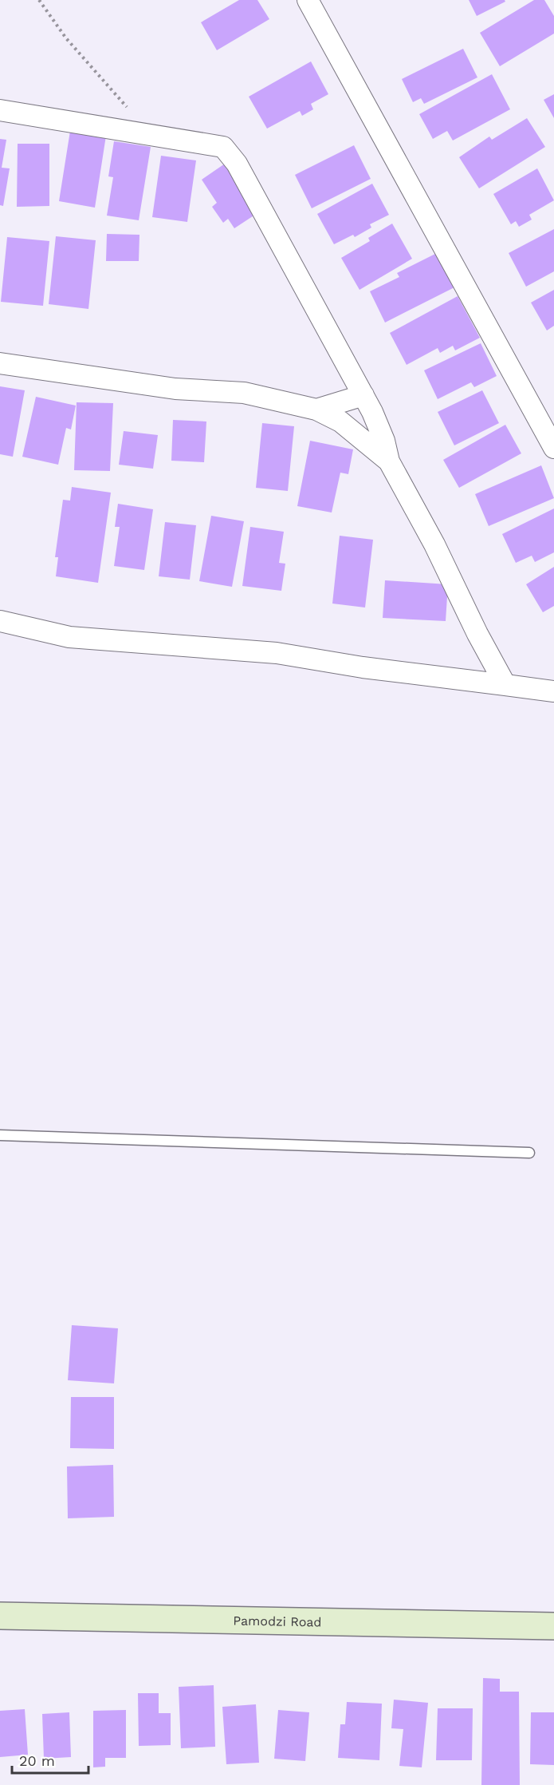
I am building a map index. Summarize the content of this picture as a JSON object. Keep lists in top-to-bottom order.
{
  "streets": {
    "street": ["Pamodzi Road"]
  },
  "scale_bar": "20 m"
}
